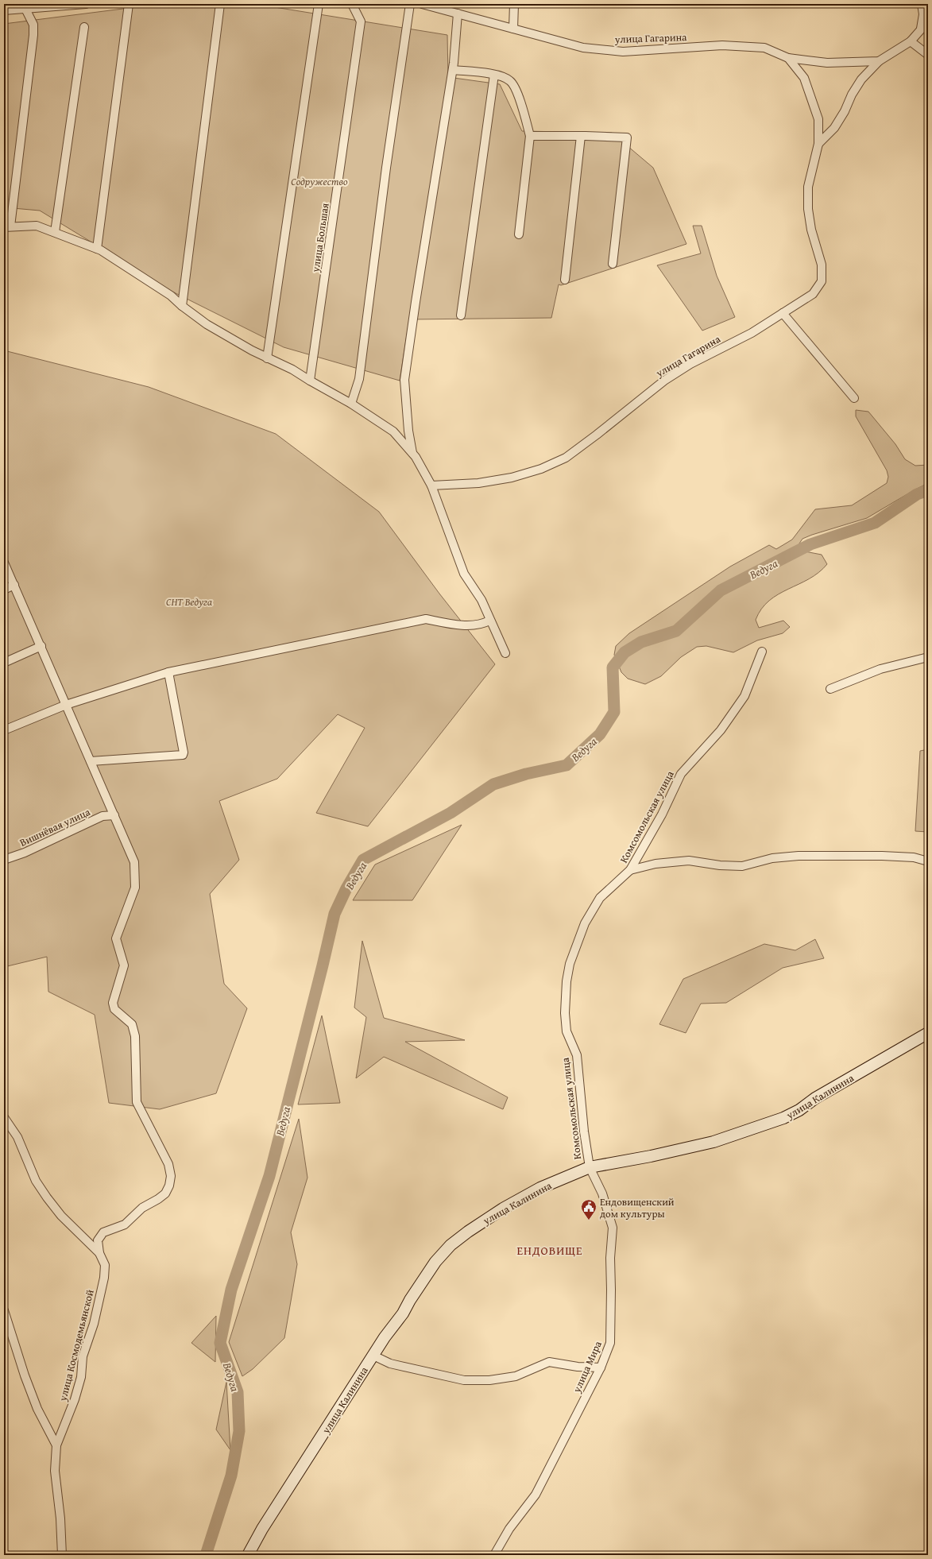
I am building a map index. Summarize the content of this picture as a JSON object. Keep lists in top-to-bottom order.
{
  "streets": {
    "street": [
      "улица Гагарина",
      "улица Большая",
      "Комсомольская улица",
      "Вишнёвая улица",
      "улица Калинина",
      "улица Космодемьянской",
      "улица Мира"
    ]
  },
  "crossings": [
    ["Комсомольская улица", "улица Калинина"],
    ["Комсомольская улица", "улица Мира"],
    ["улица Калинина", "улица Мира"]
  ],
  "districts": ["ЕНДОВИЩЕ"],
  "water": ["Ведуга"],
  "parks": ["Содружество", "СНТ Ведуга"],
  "places": {
    "public building": ["Ендовищенский дом культуры"]
  }
}
